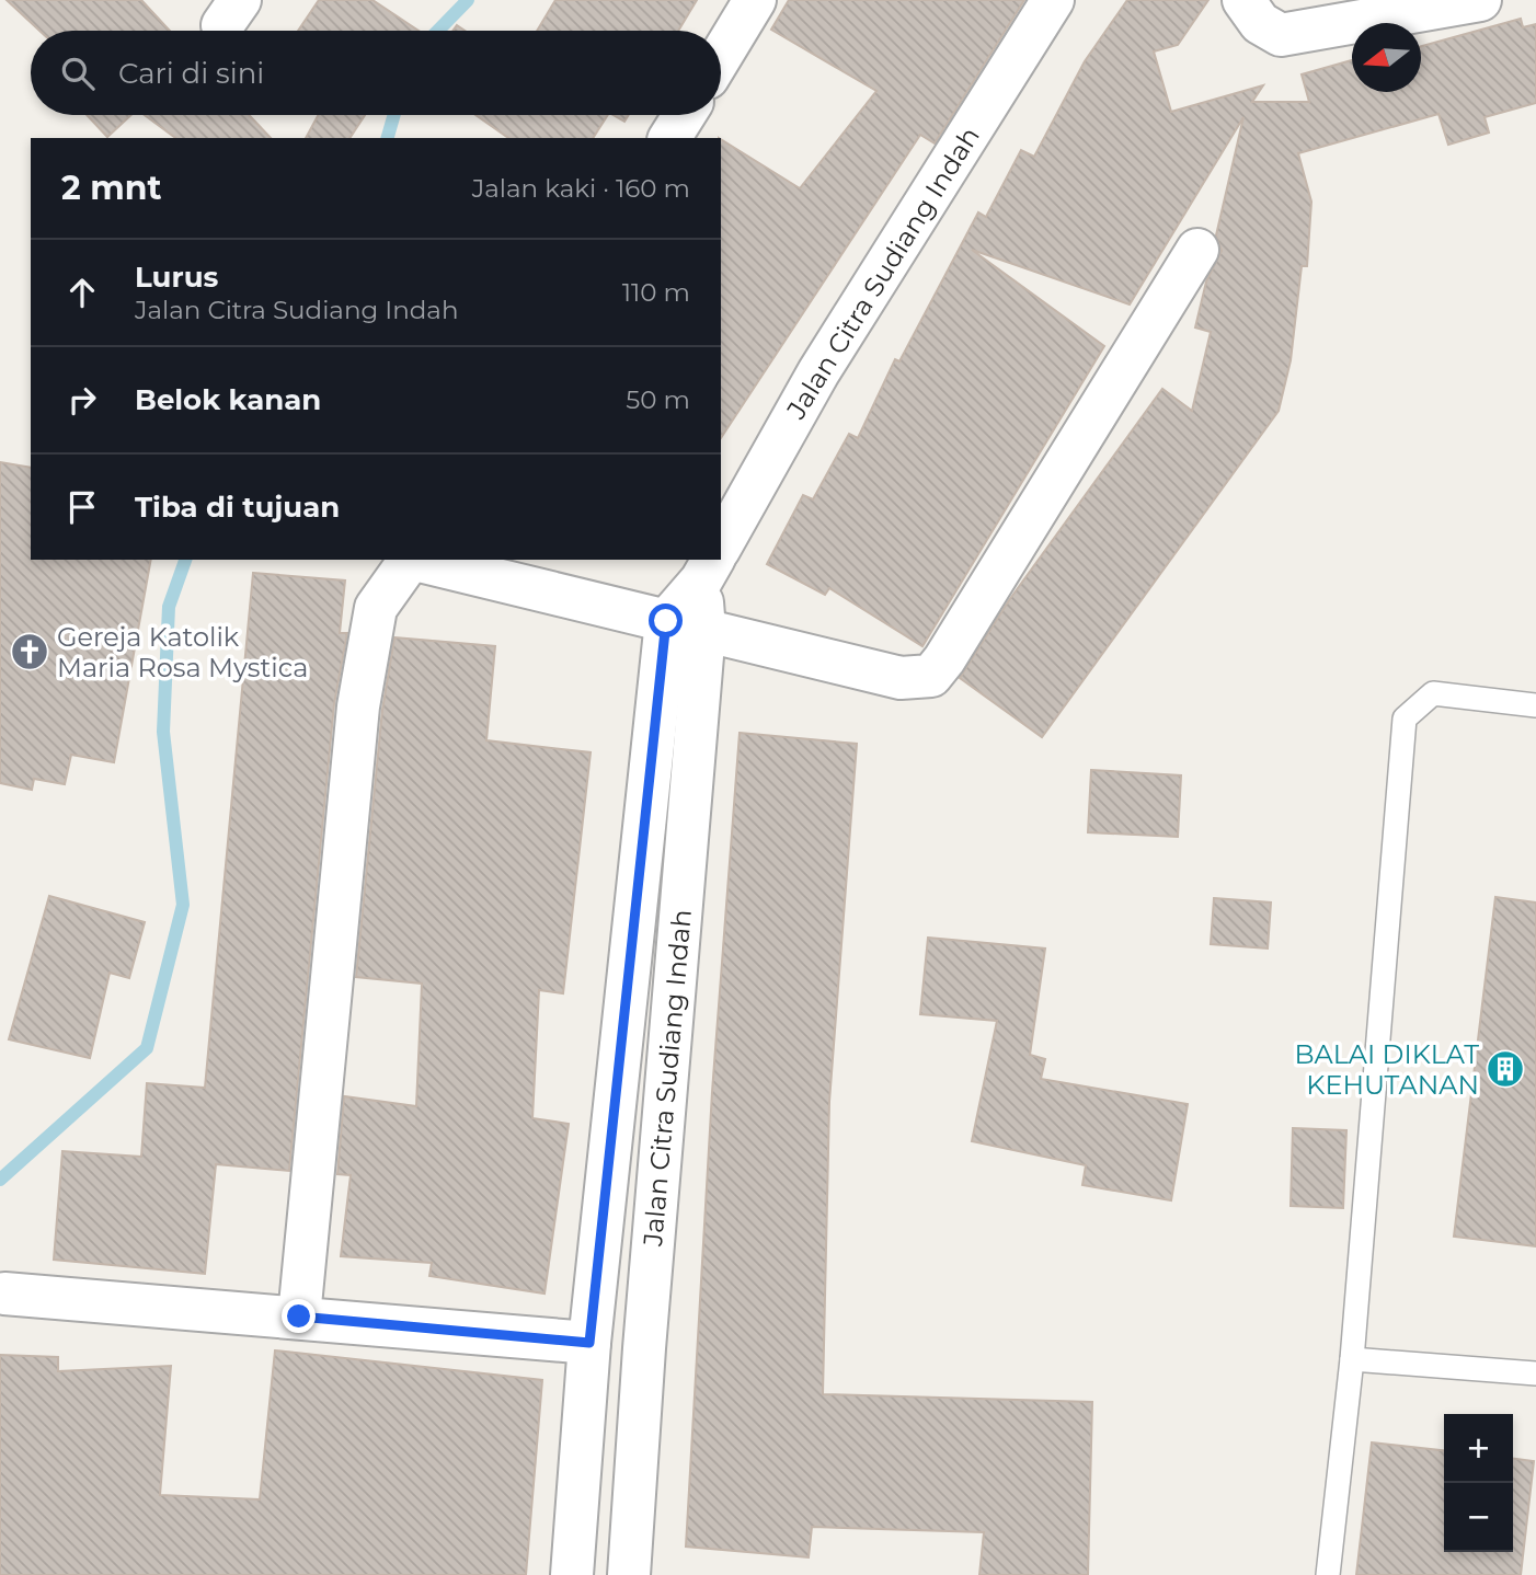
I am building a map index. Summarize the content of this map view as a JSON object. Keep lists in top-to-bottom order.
{
  "streets": {
    "street": ["Jalan Citra Sudiang Indah"]
  },
  "places": {
    "church": ["Gereja Katolik Maria Rosa Mystica"],
    "building": ["BALAI DIKLAT KEHUTANAN"]
  },
  "north": "left",
  "page": {
    "search": "Cari di sini",
    "heading": ["2 mnt", "Jalan kaki · 160 m"],
    "list": [
      ["Lurus", "Jalan Citra Sudiang Indah", "110 m"],
      ["Belok kanan", "50 m"],
      "Tiba di tujuan"
    ],
    "map_buttons": ["+", "−"]
  }
}
